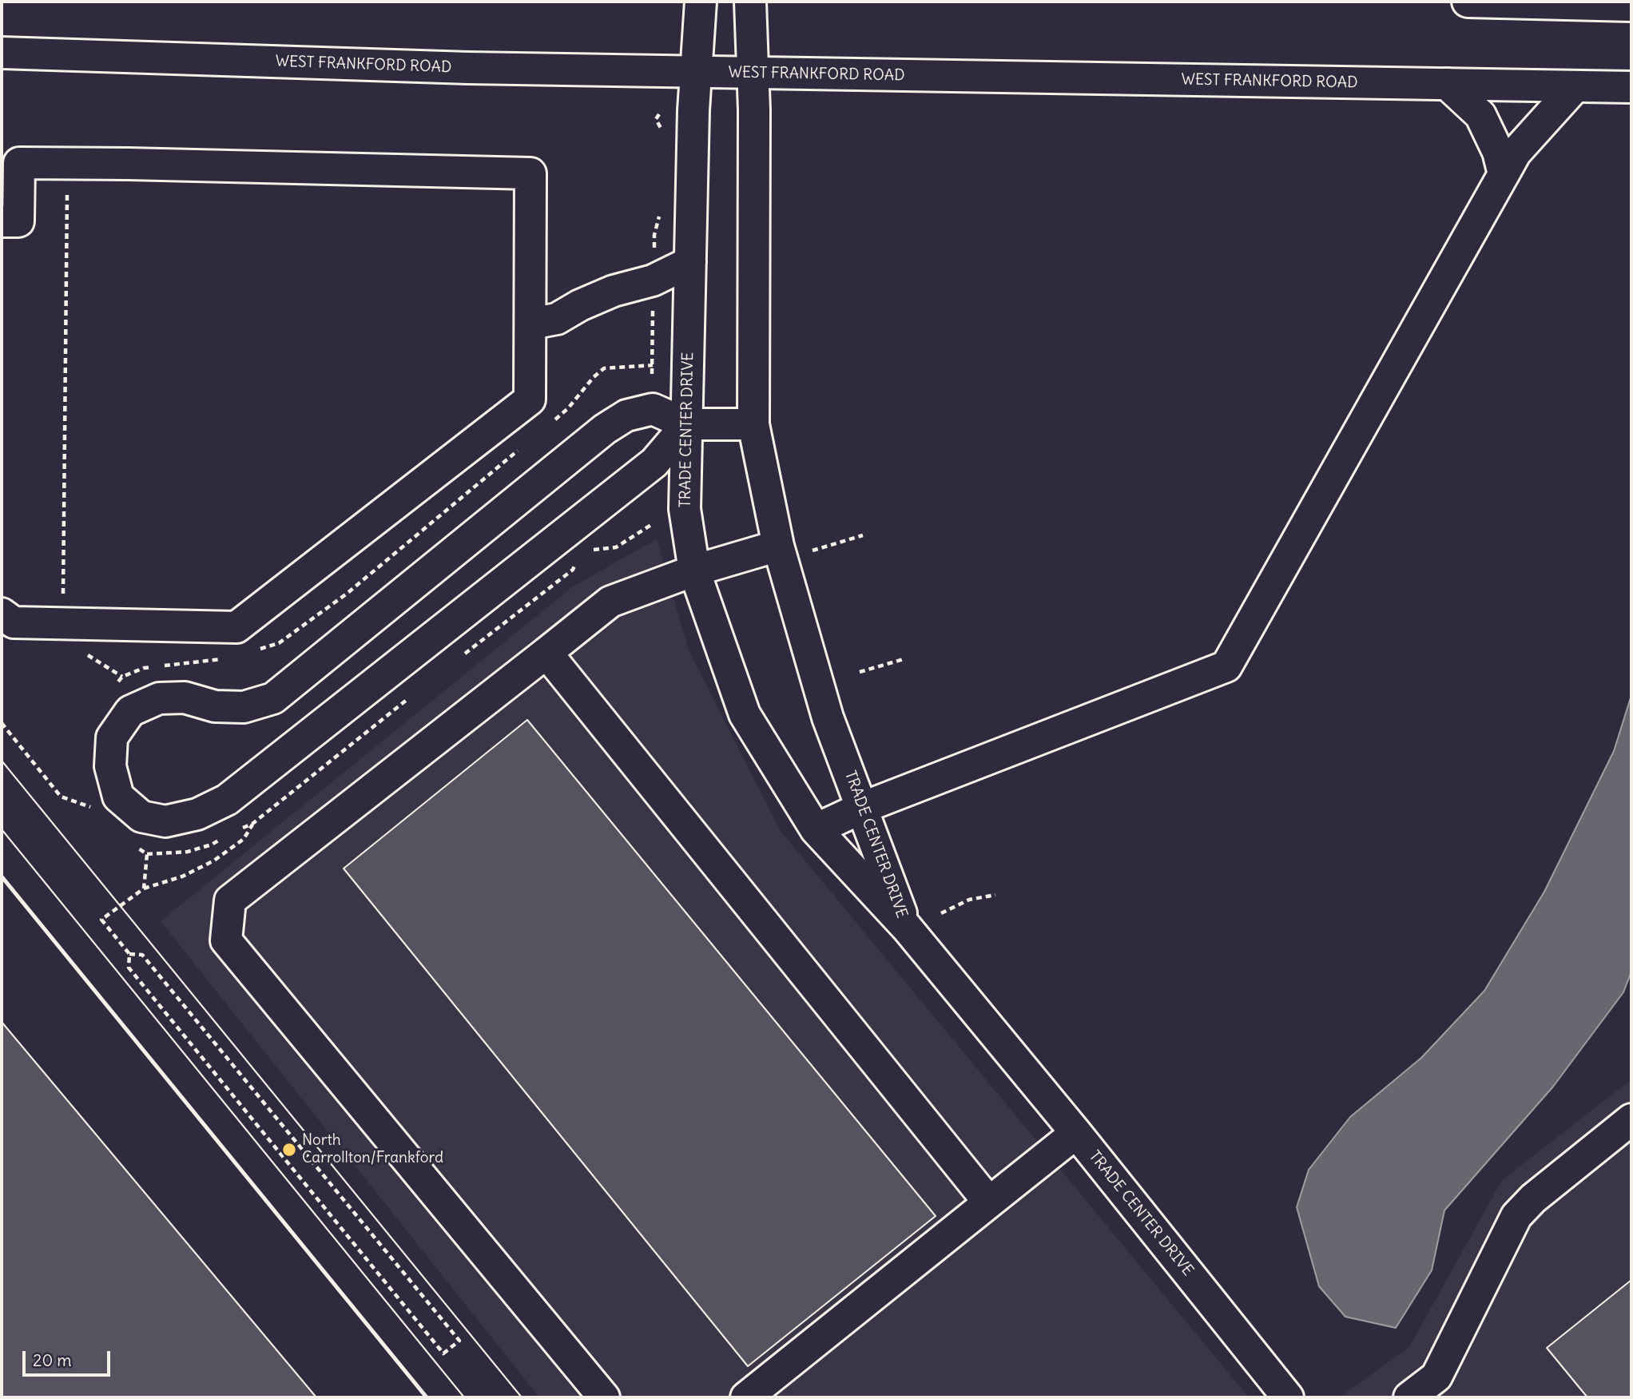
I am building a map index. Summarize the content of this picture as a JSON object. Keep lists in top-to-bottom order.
{
  "streets": {
    "street": ["WEST FRANKFORD ROAD", "TRADE CENTER DRIVE"]
  },
  "crossings": [
    ["WEST FRANKFORD ROAD", "TRADE CENTER DRIVE"]
  ],
  "places": ["North Carrollton/Frankford"],
  "scale_bar": "20 m"
}
